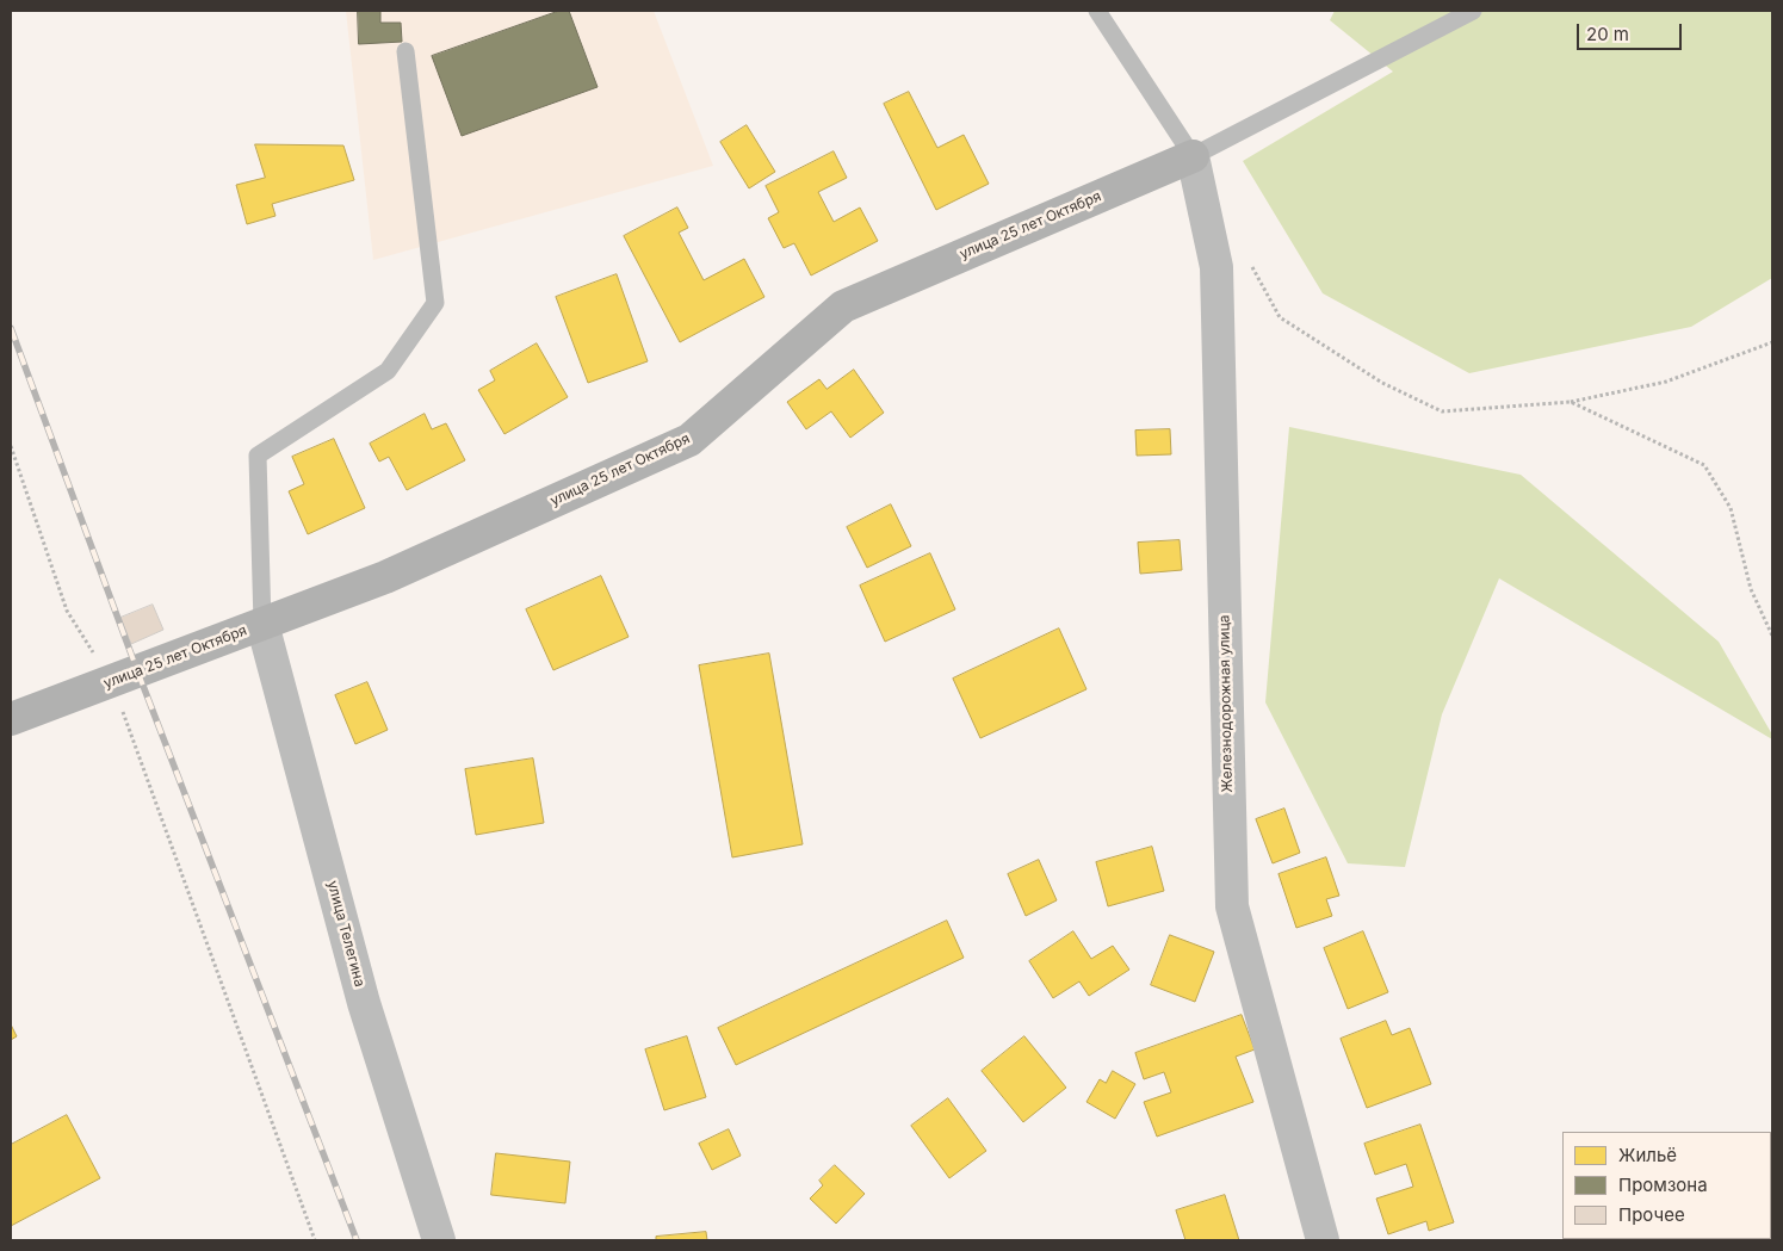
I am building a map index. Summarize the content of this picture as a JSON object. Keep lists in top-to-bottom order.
{
  "streets": {
    "street": ["улица 25 лет Октября", "Железнодорожная улица", "улица Телегина"]
  },
  "crossings": [
    ["улица 25 лет Октября", "Железнодорожная улица"],
    ["улица 25 лет Октября", "улица Телегина"]
  ],
  "legend": ["Жильё", "Промзона", "Прочее"],
  "scale_bar": "20 m"
}
